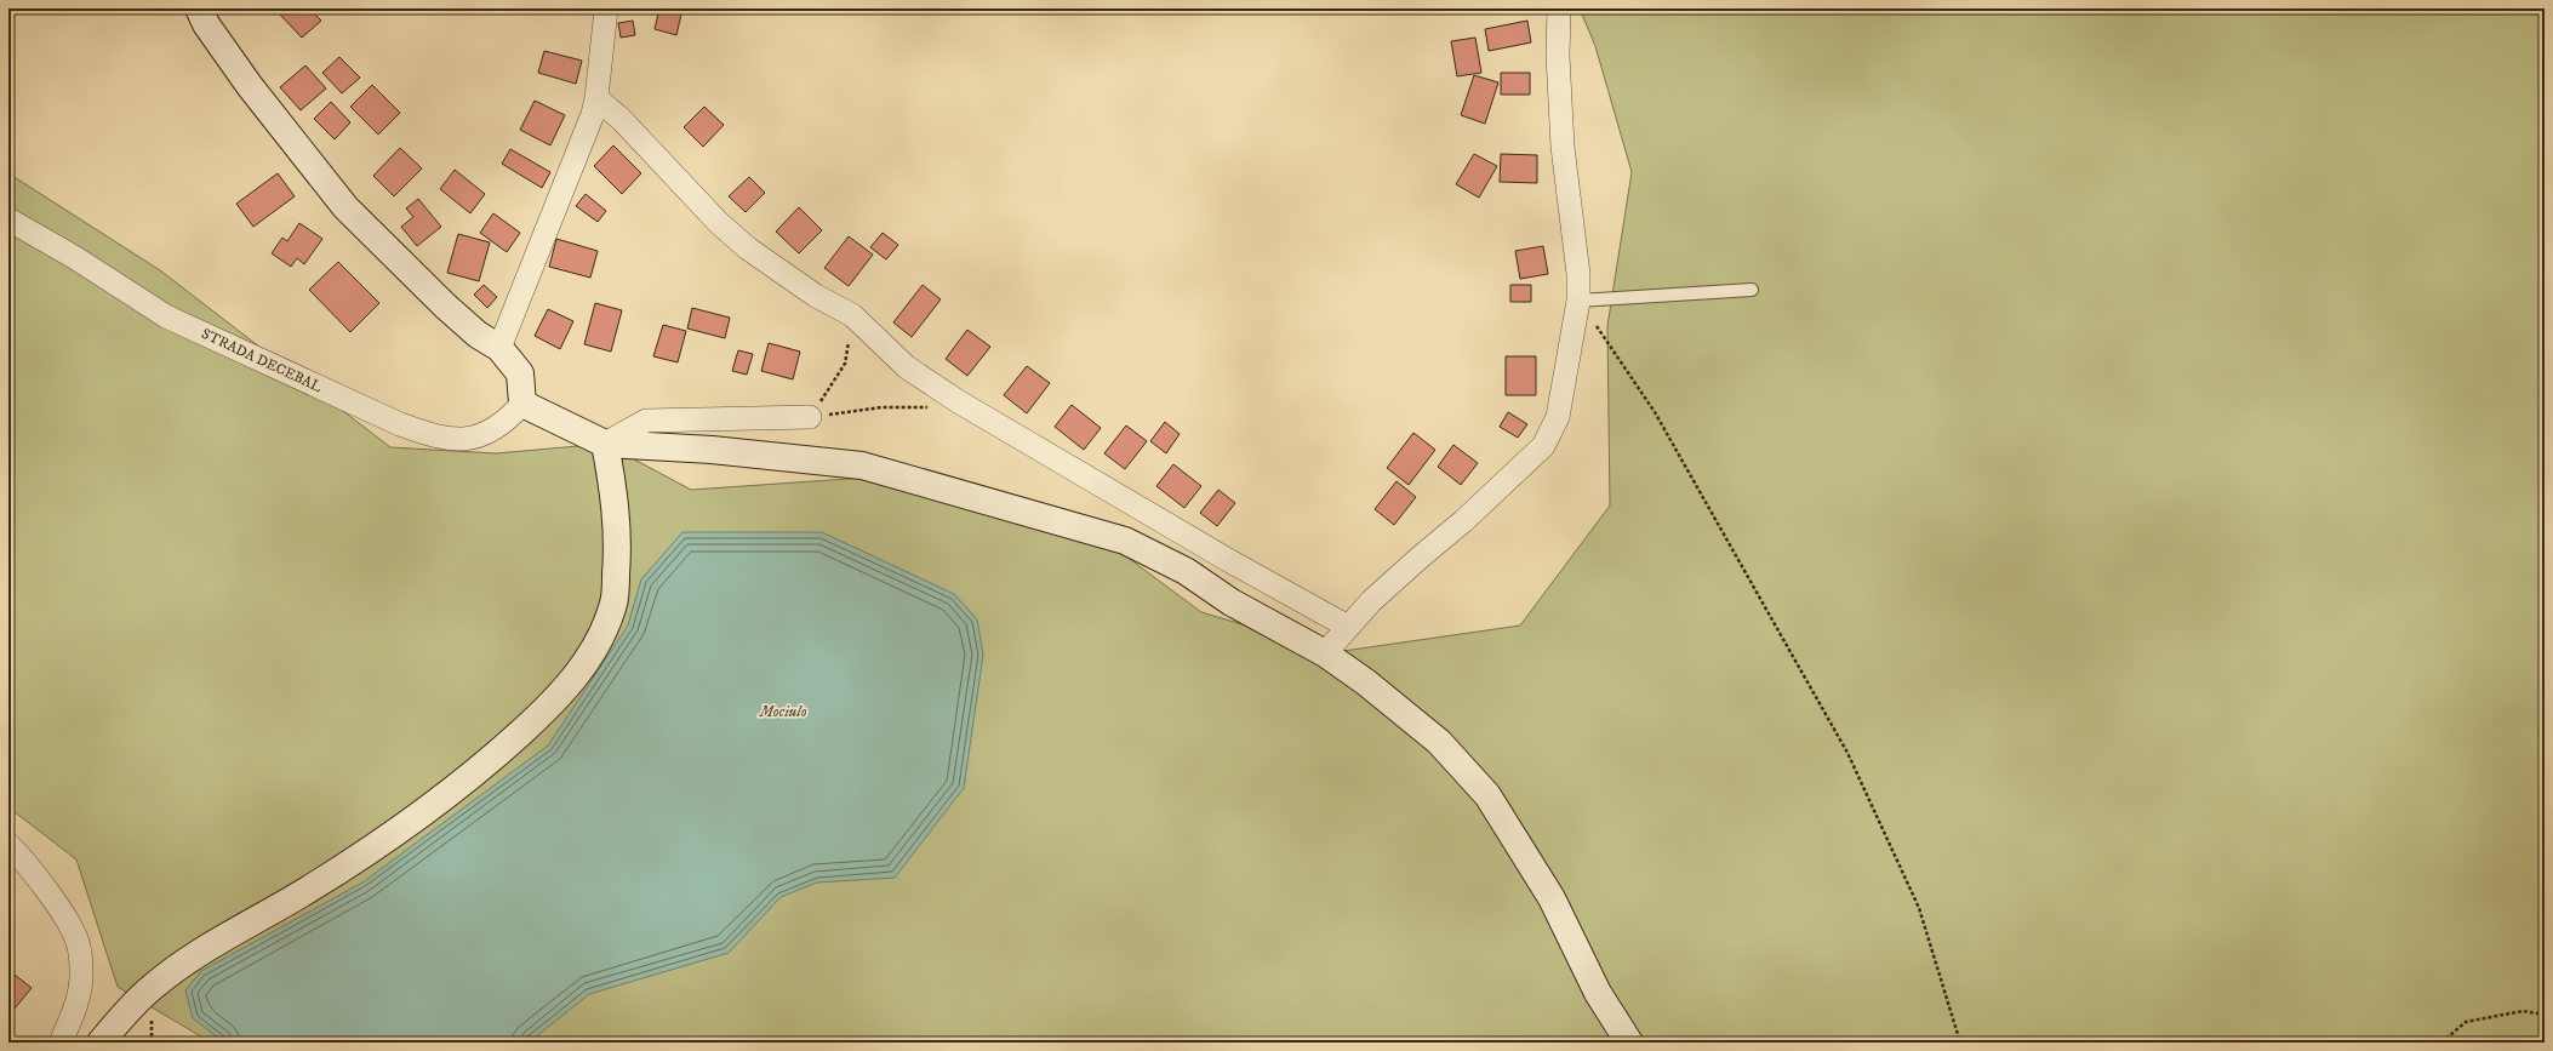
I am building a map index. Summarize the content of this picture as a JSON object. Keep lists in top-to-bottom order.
{
  "streets": {
    "street": ["STRADA DECEBAL"]
  },
  "water": ["Mociulo"]
}
